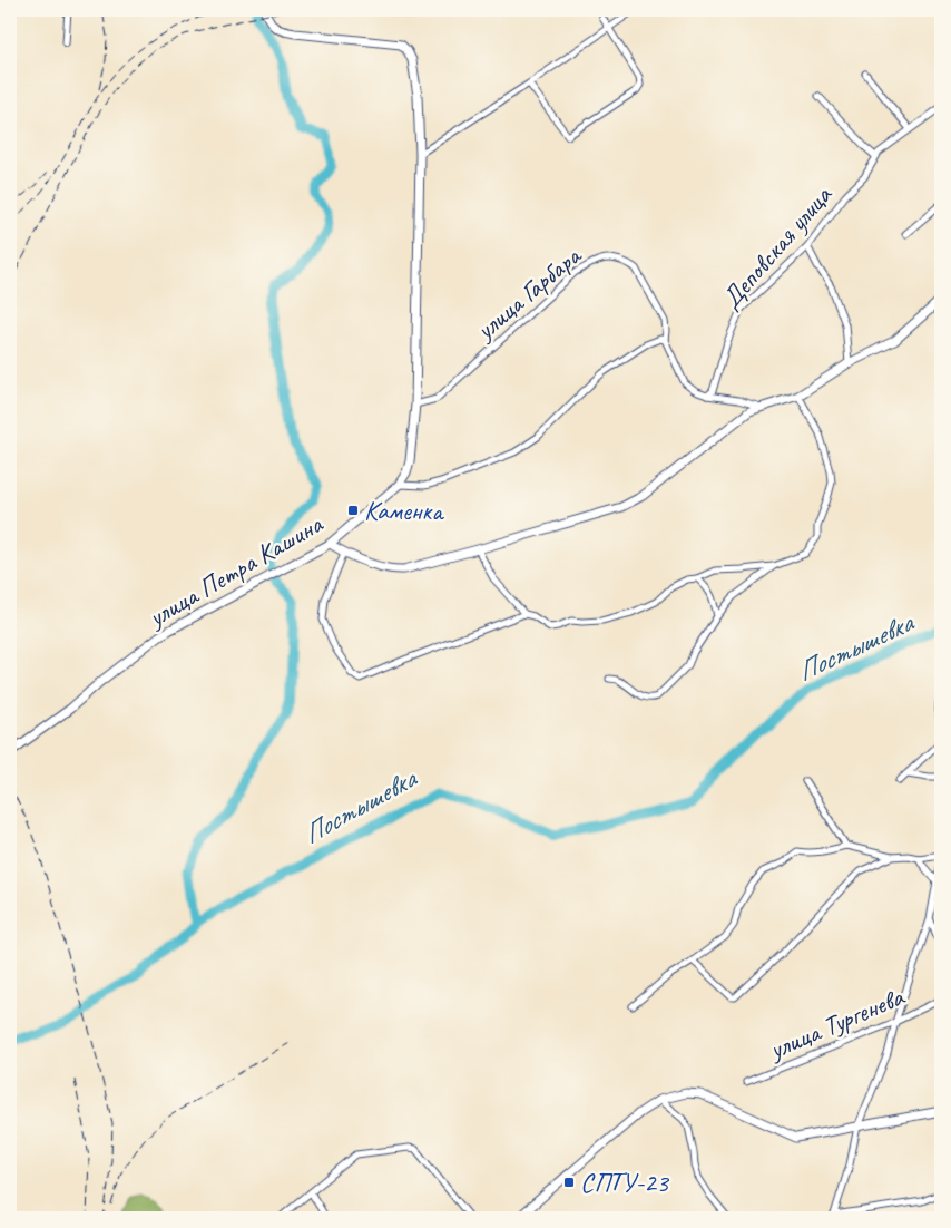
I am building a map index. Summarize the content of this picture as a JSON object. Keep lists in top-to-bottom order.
{
  "streets": {
    "street": [
      "Деповская улица",
      "улица Гарбара",
      "улица Петра Кашина",
      "улица Тургенева"
    ]
  },
  "crossings": [
    ["улица Гарбара", "улица Петра Кашина"]
  ],
  "water": ["Постышевка"],
  "places": {
    "transit": ["Каменка", "СПТУ-23"]
  }
}
